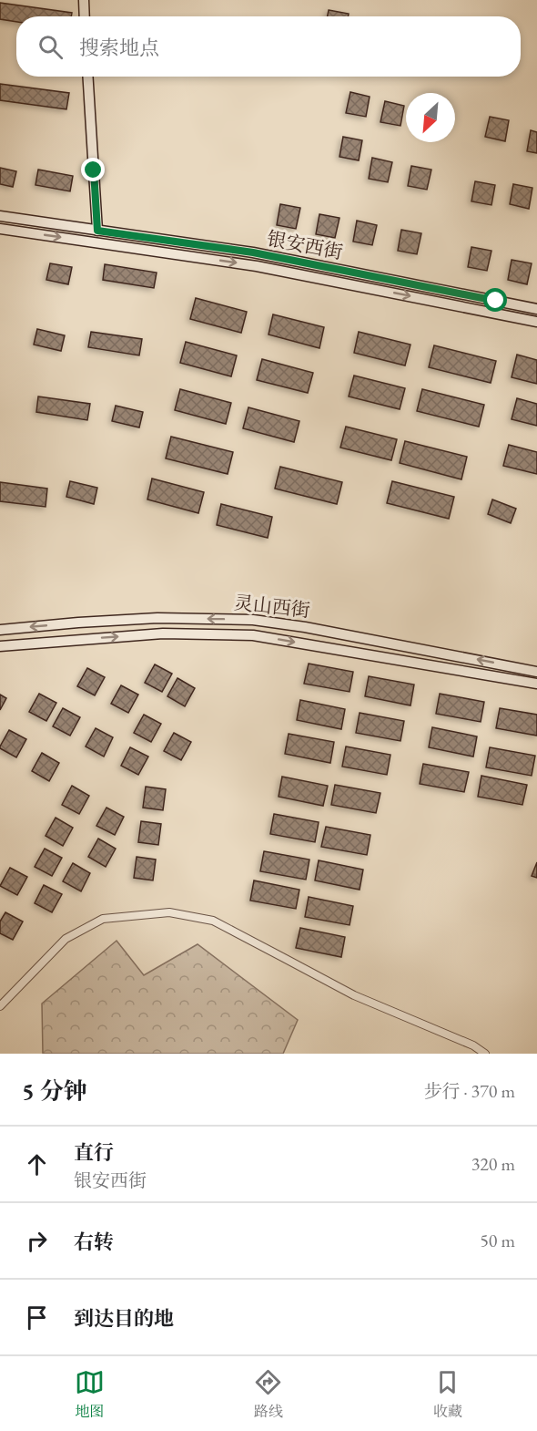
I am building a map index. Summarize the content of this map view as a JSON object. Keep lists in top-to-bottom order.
{
  "streets": {
    "main road": ["银安西街", "灵山西街"]
  },
  "north": "bottom left",
  "page": {
    "search": "搜索地点",
    "heading": ["5 分钟", "步行 · 370 m"],
    "list": [
      ["直行", "银安西街", "320 m"],
      ["右转", "50 m"],
      "到达目的地"
    ],
    "nav": ["地图", "路线", "收藏"]
  }
}
